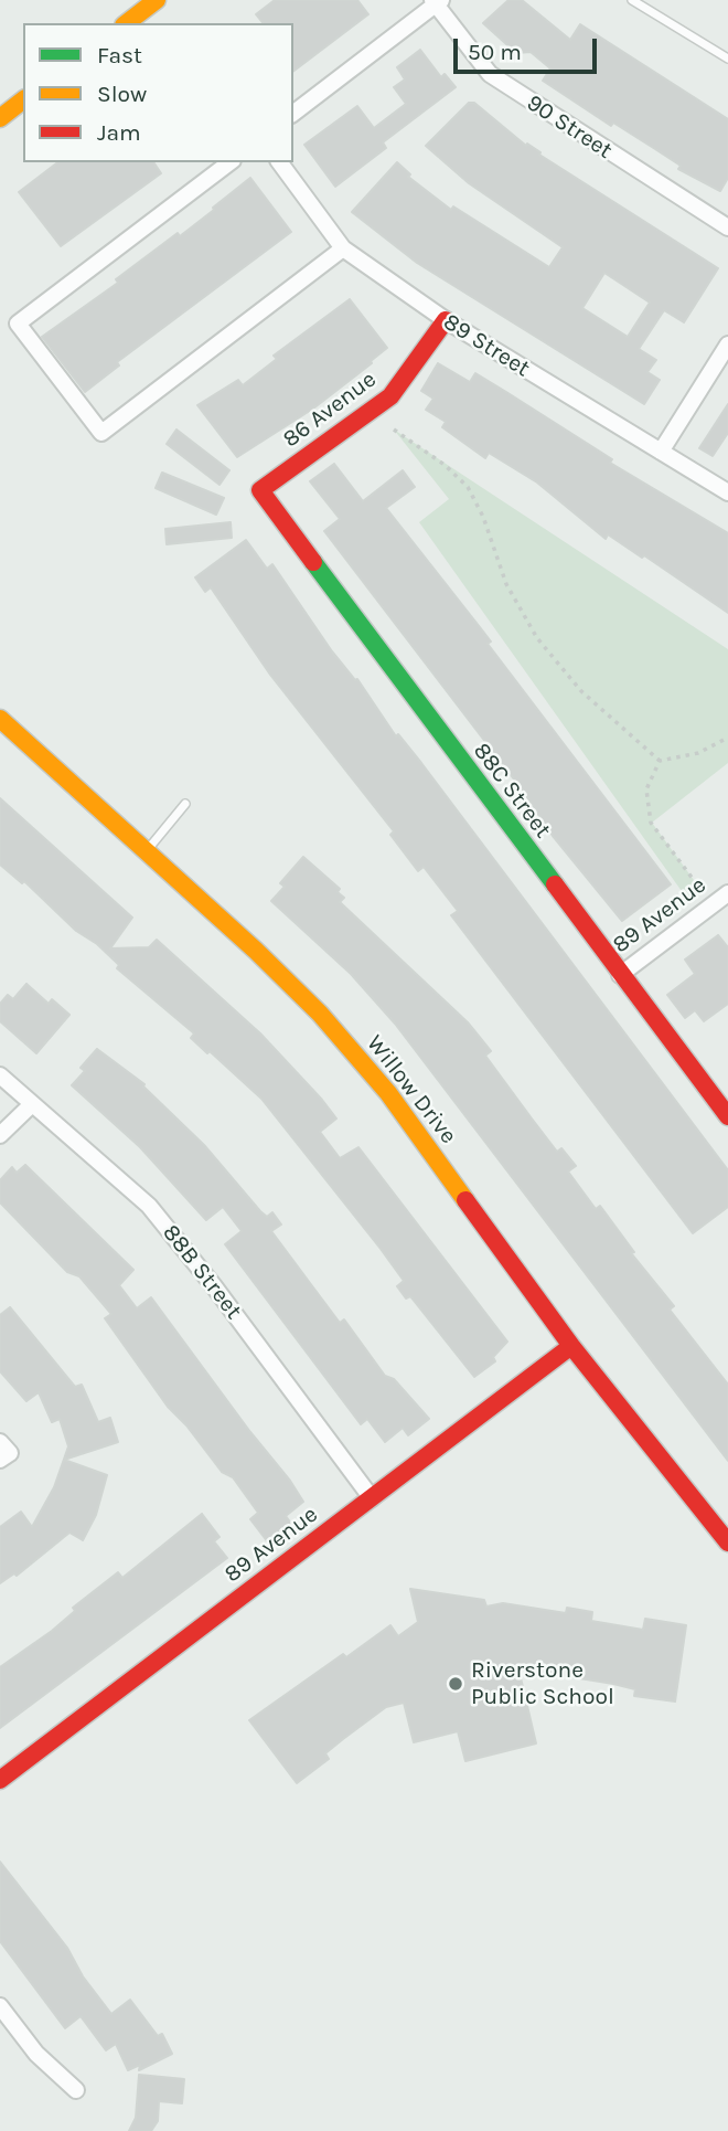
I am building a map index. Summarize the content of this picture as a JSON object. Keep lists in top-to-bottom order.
{
  "streets": {
    "street": [
      "90 Street",
      "89 Street",
      "86 Avenue",
      "88C Street",
      "89 Avenue",
      "Willow Drive",
      "88B Street"
    ]
  },
  "crossings": [
    ["89 Street", "86 Avenue"],
    ["86 Avenue", "88C Street"],
    ["88C Street", "89 Avenue"],
    ["89 Avenue", "Willow Drive"],
    ["89 Avenue", "88B Street"]
  ],
  "places": ["Riverstone Public School"],
  "legend": ["Fast", "Slow", "Jam"],
  "scale_bar": "50 m"
}
